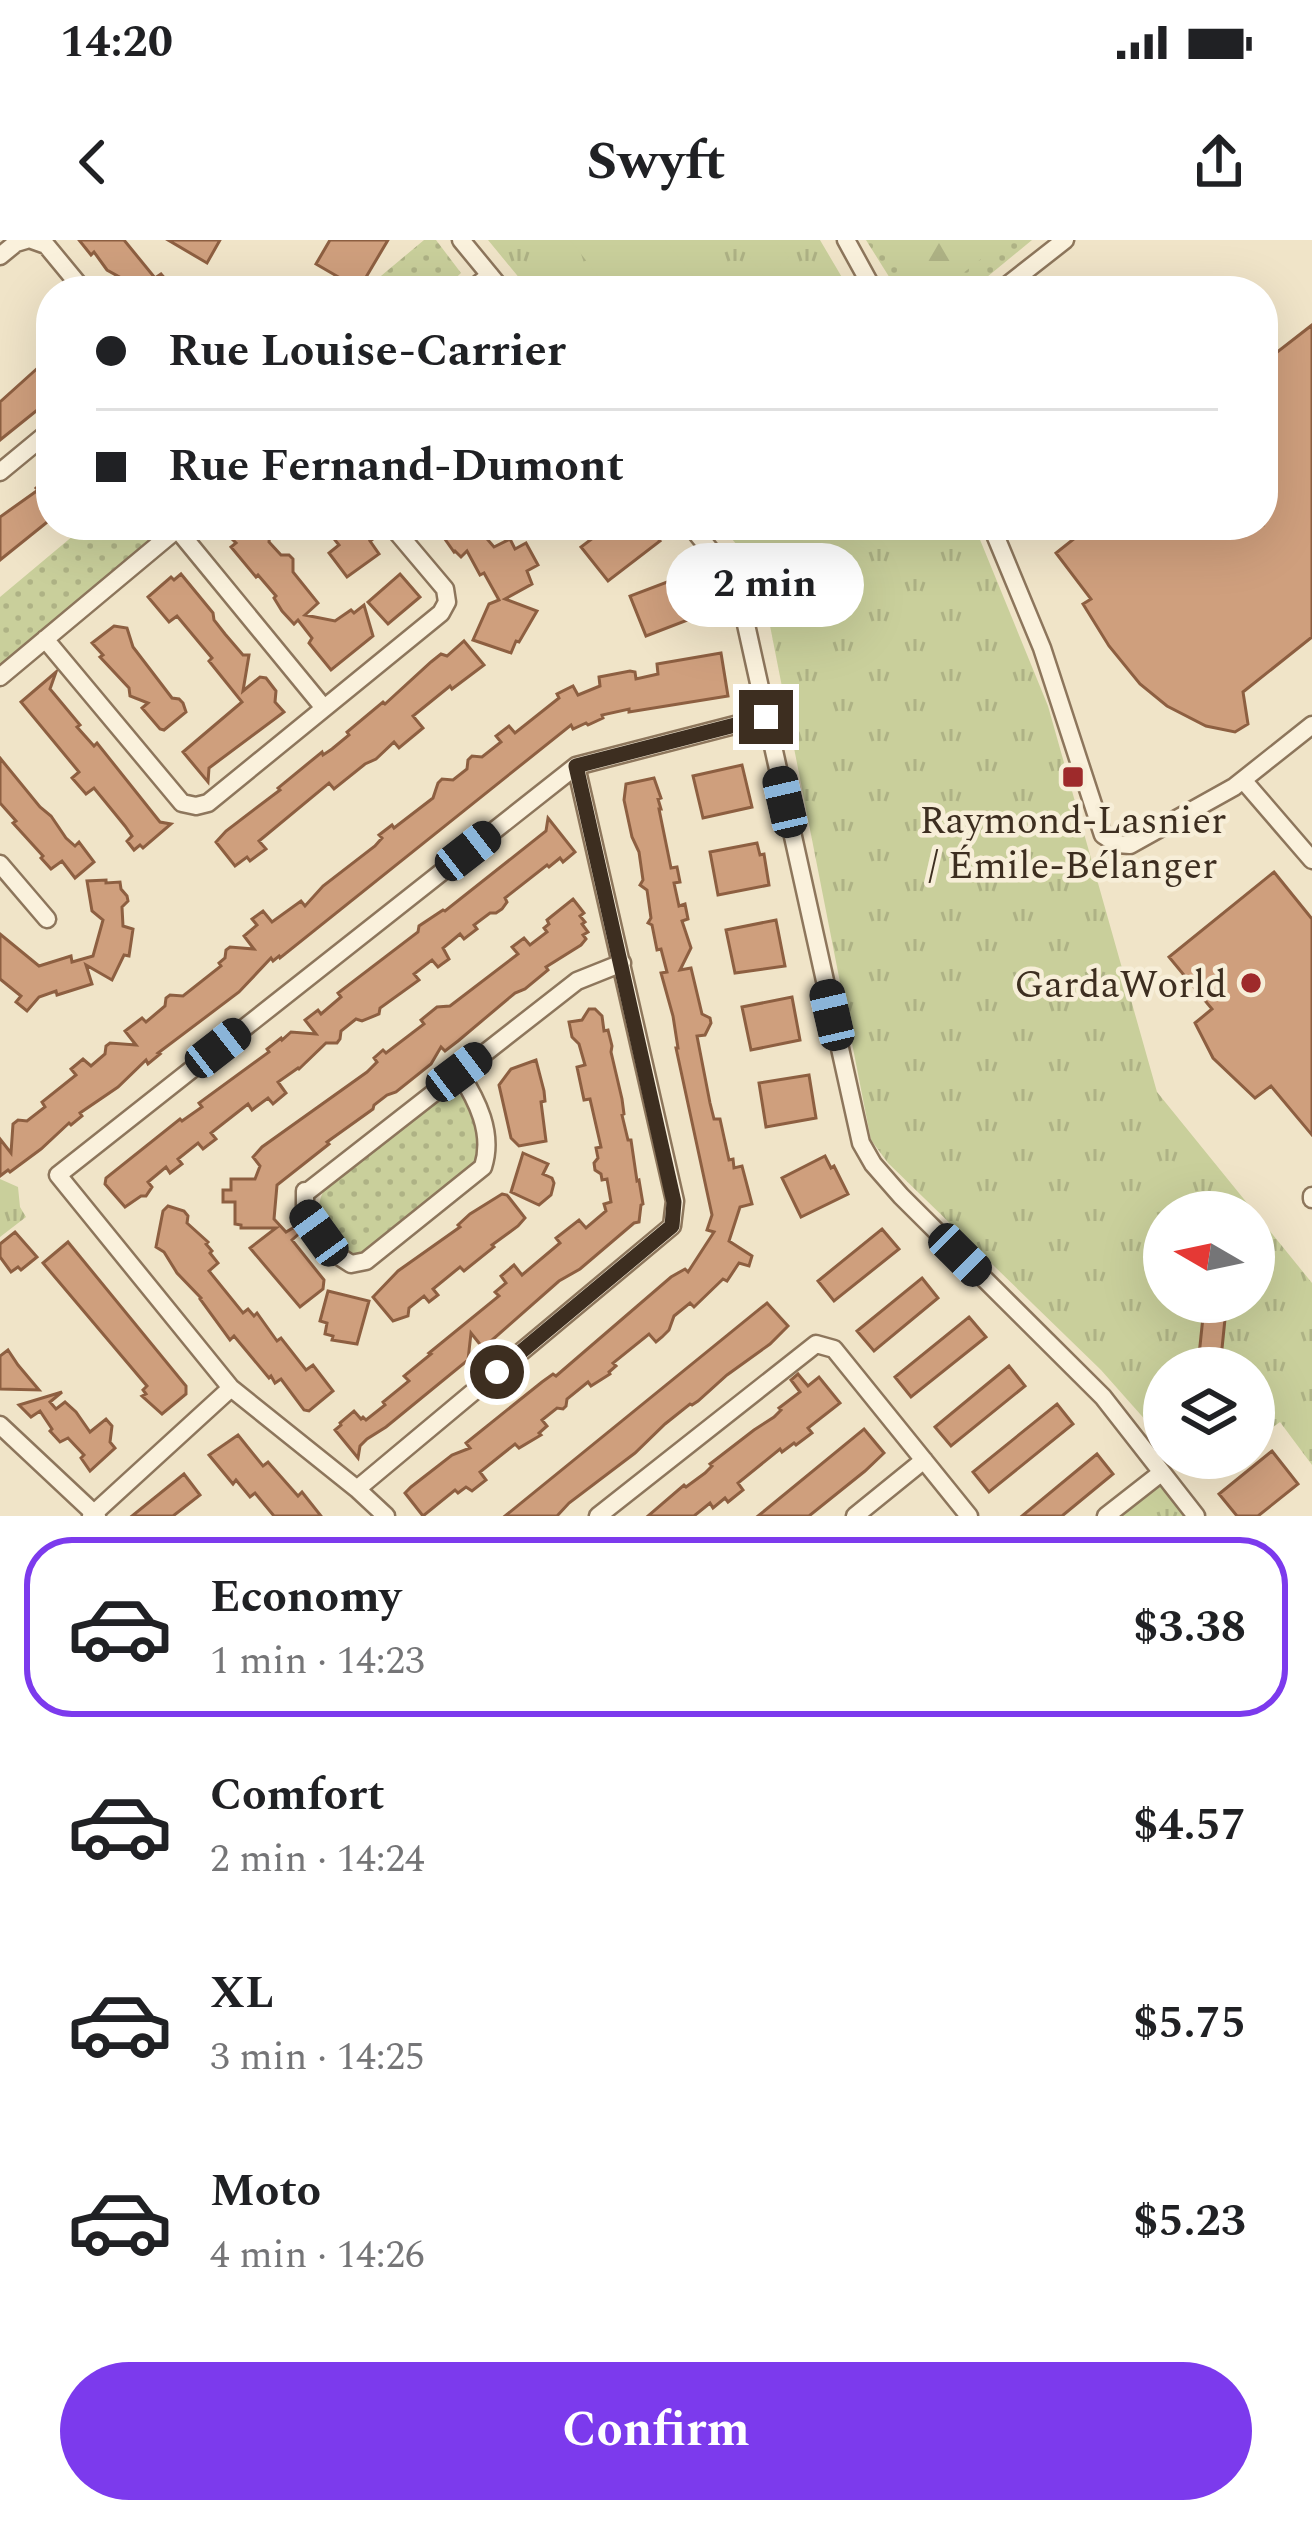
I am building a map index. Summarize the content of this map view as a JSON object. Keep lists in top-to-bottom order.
{
  "places": {
    "transit": ["Raymond-Lasnier / Émile-Bélanger"],
    "other": ["GardaWorld"]
  },
  "north": "left",
  "page": {
    "status": "14:20",
    "header": "Swyft",
    "banner": ["Rue Louise-Carrier", "Rue Fernand-Dumont"],
    "bubble": "2 min",
    "list": [
      {
        "name": "Economy",
        "note": "1 min · 14:23",
        "value": "$3.38"
      },
      {
        "name": "Comfort",
        "note": "2 min · 14:24",
        "value": "$4.57"
      },
      {
        "name": "XL",
        "note": "3 min · 14:25",
        "value": "$5.75"
      },
      {
        "name": "Moto",
        "note": "4 min · 14:26",
        "value": "$5.23"
      }
    ],
    "buttons": "Confirm"
  }
}
